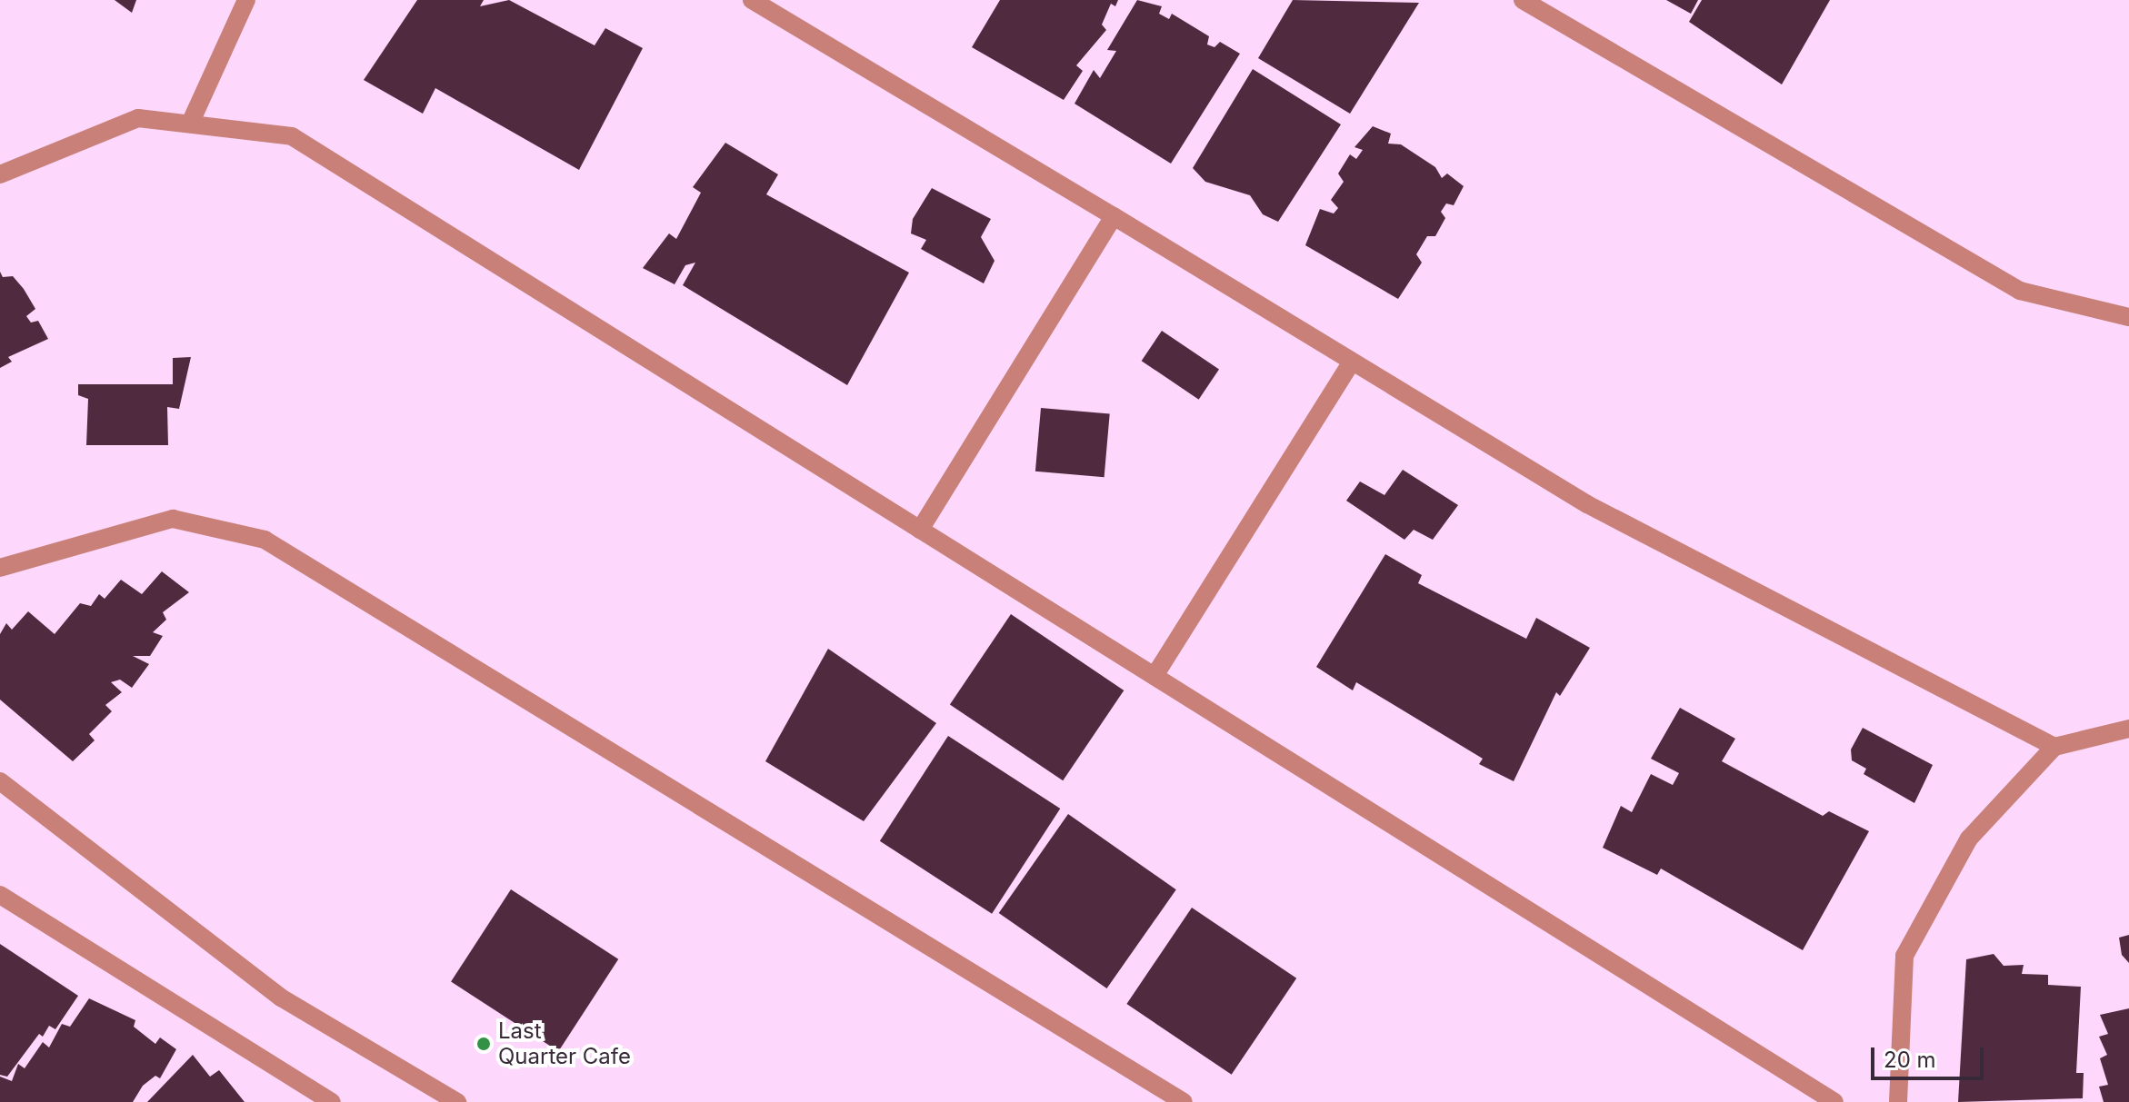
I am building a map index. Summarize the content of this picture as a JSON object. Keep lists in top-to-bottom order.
{
  "places": ["Last Quarter Cafe"],
  "scale_bar": "20 m"
}
